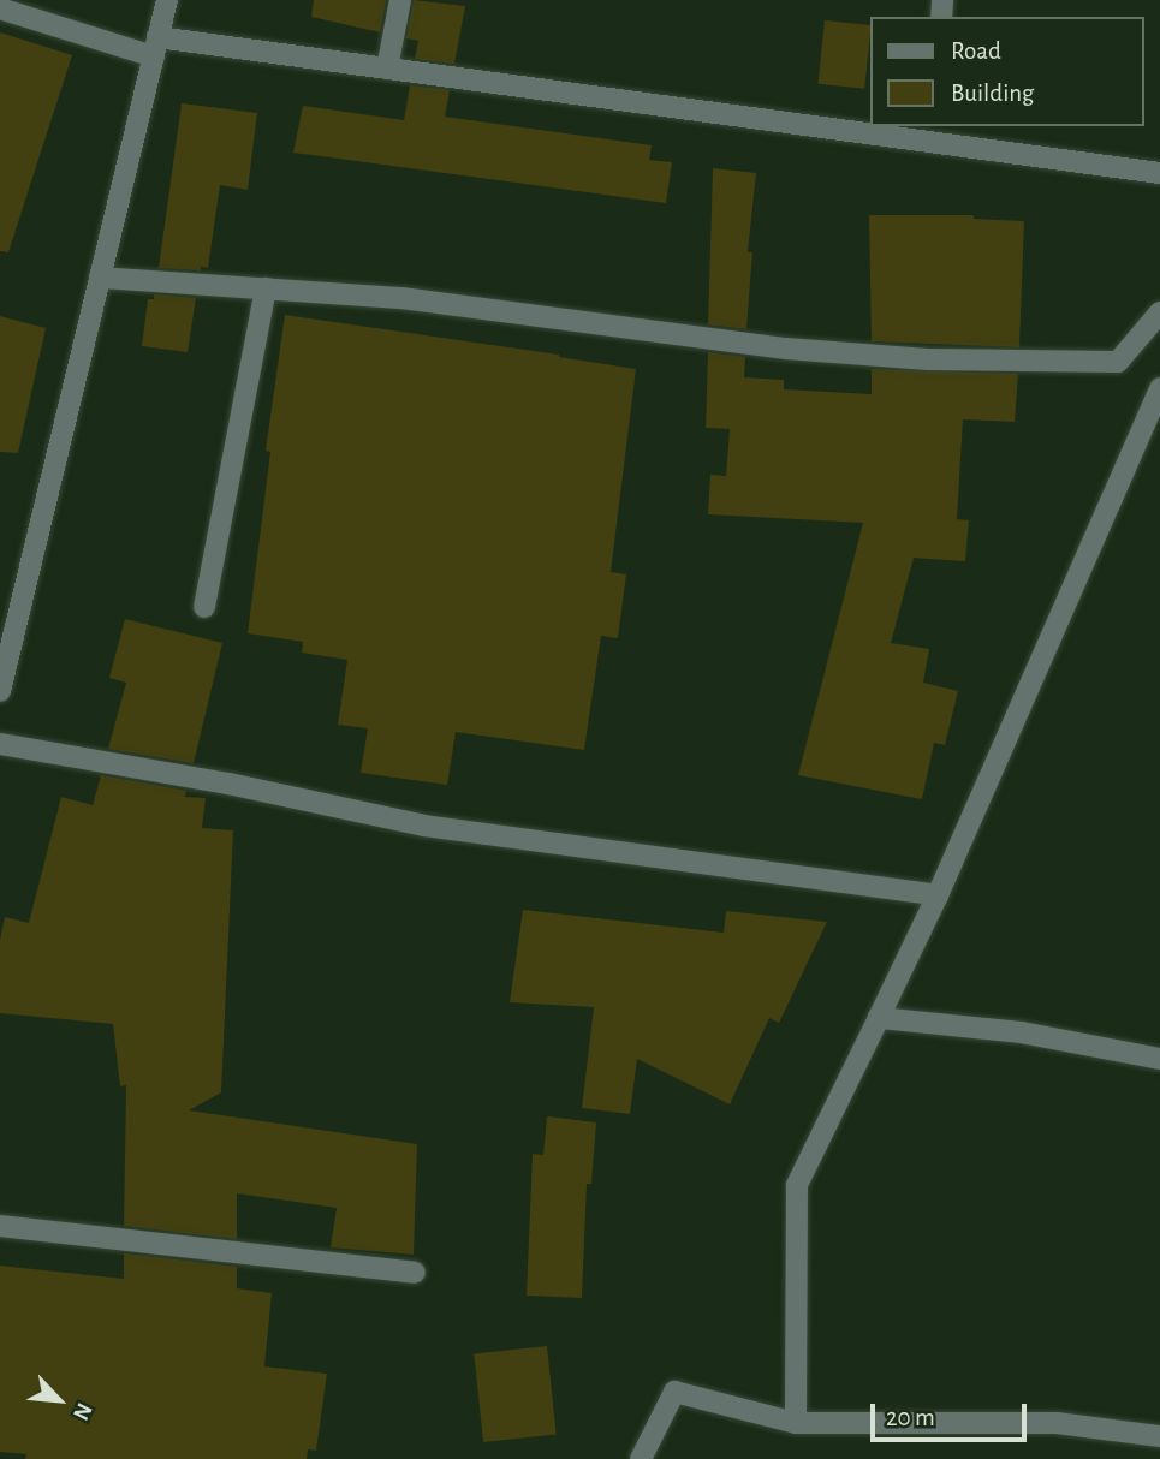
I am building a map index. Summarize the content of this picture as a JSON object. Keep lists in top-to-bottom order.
{
  "legend": ["Road", "Building"],
  "scale_bar": "20 m",
  "north": "bottom right"
}
